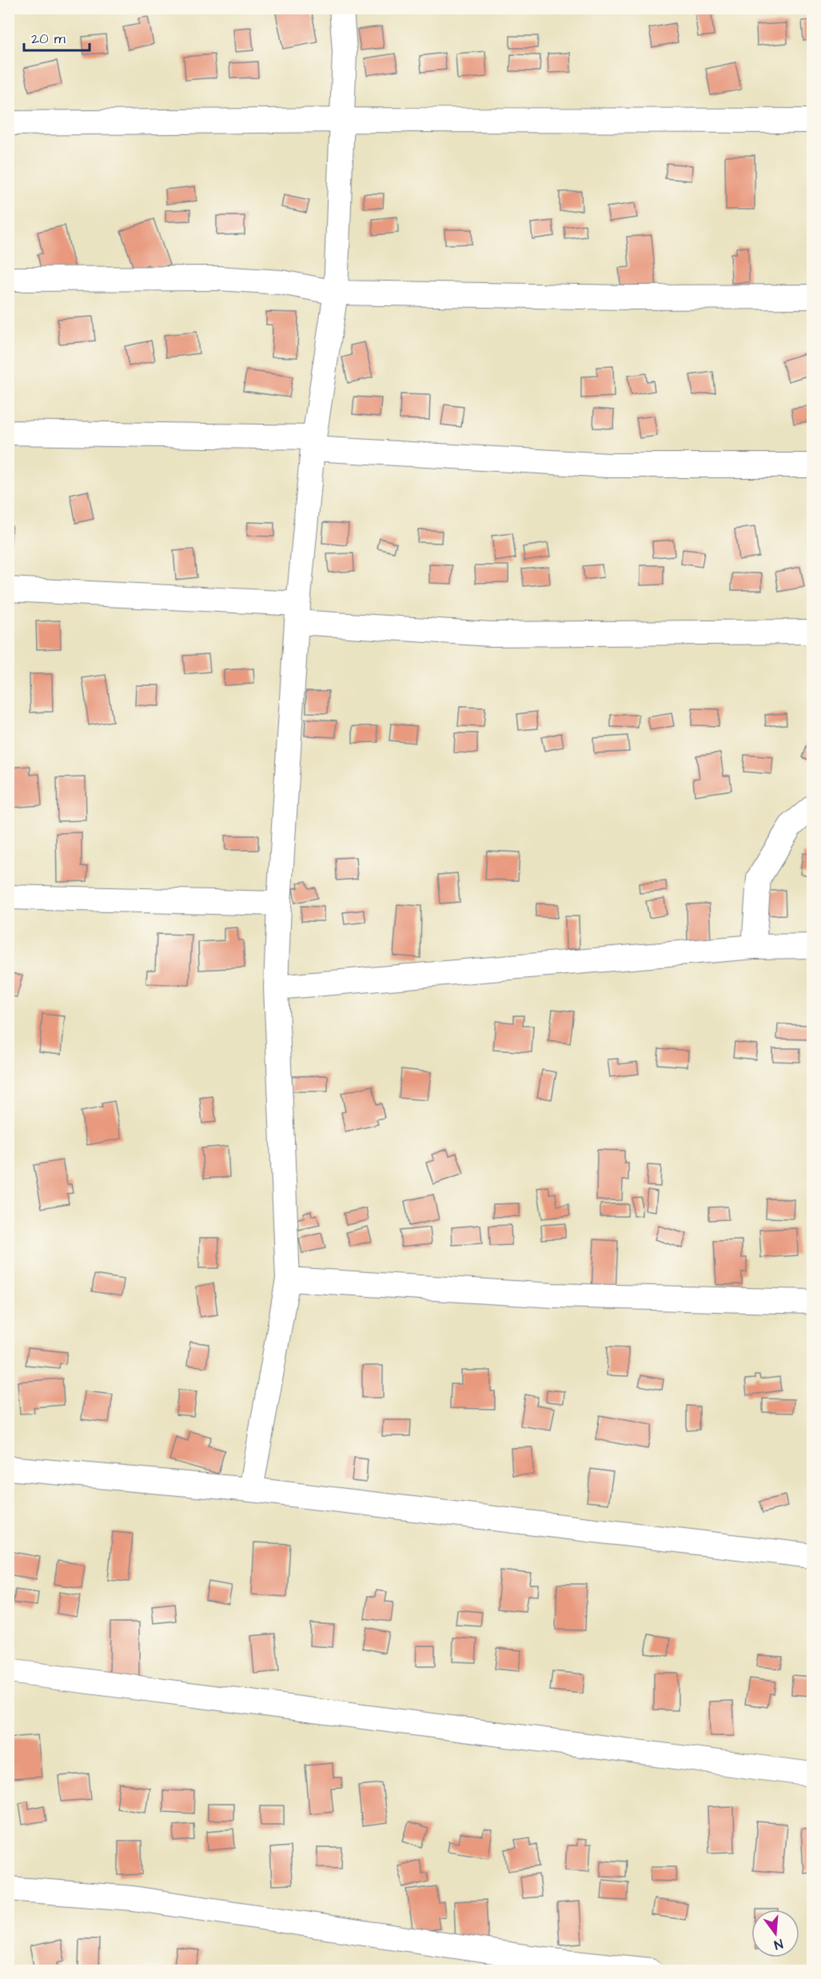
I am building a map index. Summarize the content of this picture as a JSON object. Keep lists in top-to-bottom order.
{
  "scale_bar": "20 m",
  "north": "bottom"
}
